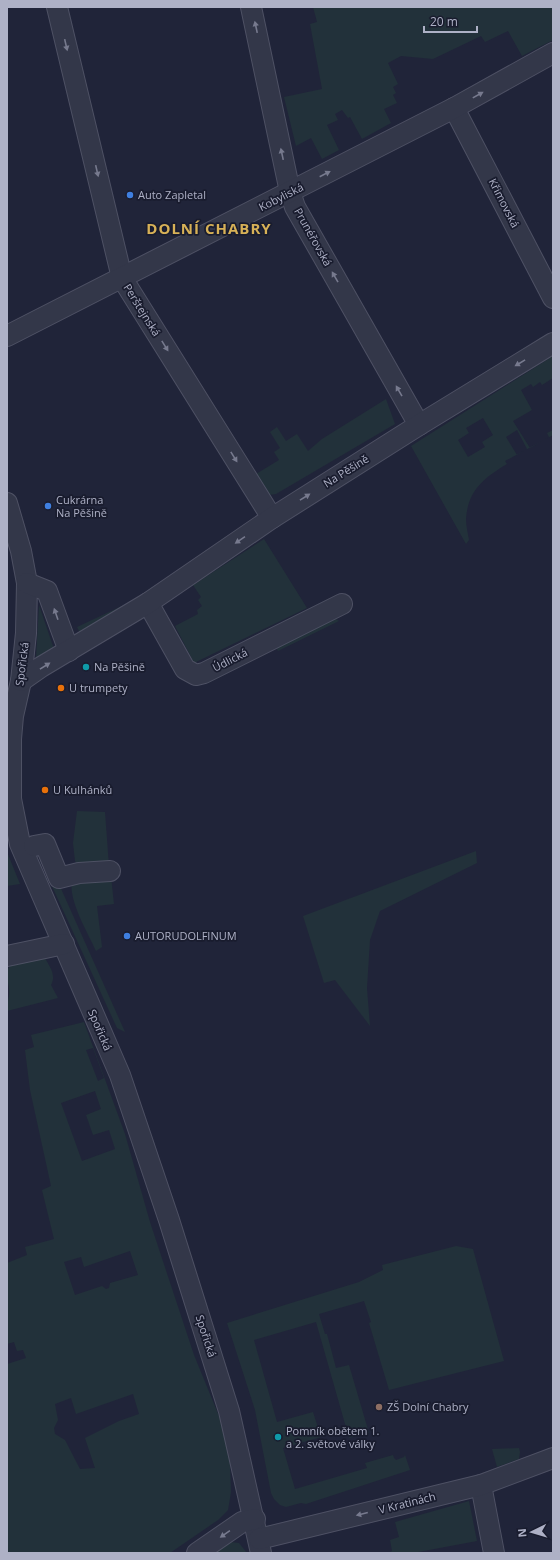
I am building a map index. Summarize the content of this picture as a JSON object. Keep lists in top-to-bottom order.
{
  "streets": {
    "street": [
      "Kobyliská",
      "Křimovská",
      "Prunéřovská",
      "Perštejnská",
      "Na Pěšině",
      "Údlická",
      "Spořická",
      "V Kratinách"
    ]
  },
  "crossings": [
    ["Kobyliská", "Křimovská"],
    ["Kobyliská", "Prunéřovská"],
    ["Kobyliská", "Perštejnská"],
    ["Prunéřovská", "Na Pěšině"],
    ["Perštejnská", "Na Pěšině"],
    ["Na Pěšině", "Údlická"],
    ["Na Pěšině", "Spořická"],
    ["Spořická", "V Kratinách"]
  ],
  "one_way": [
    "Kobyliská",
    "Prunéřovská",
    "Perštejnská",
    "V Kratinách"
  ],
  "districts": ["DOLNÍ CHABRY"],
  "places": [
    "Auto Zapletal",
    "Cukrárna Na Pěšině",
    "Na Pěšině",
    "U trumpety",
    "U Kulhánků",
    "AUTORUDOLFINUM",
    "ZŠ Dolní Chabry",
    "Pomník obětem 1. a 2. světové války"
  ],
  "scale_bar": "20 m",
  "north": "left"
}
